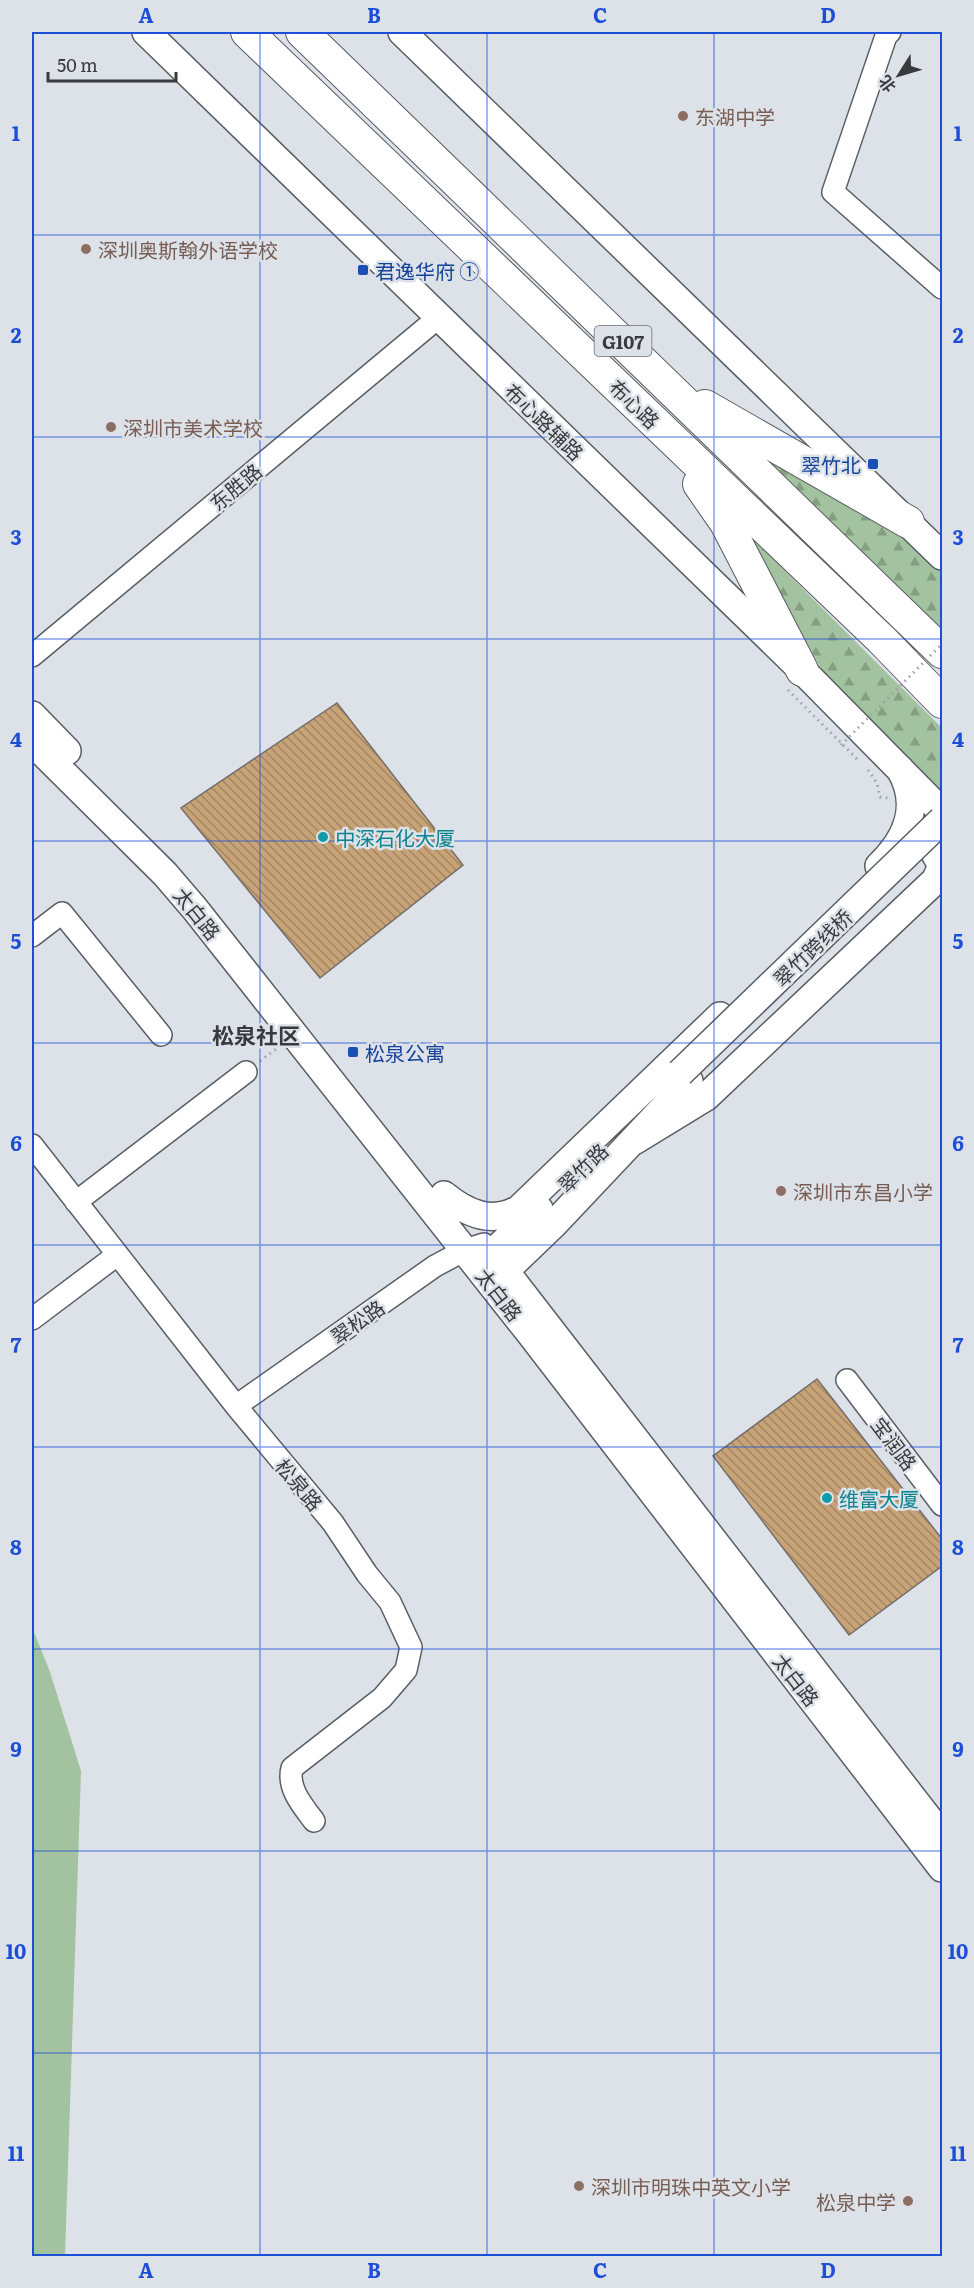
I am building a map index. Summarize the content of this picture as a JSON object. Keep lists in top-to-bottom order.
{
  "streets": {
    "highway": ["G107", "布心路"],
    "main road": [
      "布心路辅路",
      "太白路",
      "翠竹跨线桥",
      "翠竹路"
    ],
    "street": [
      "东胜路",
      "翠松路",
      "宝润路",
      "松泉路"
    ]
  },
  "crossings": [
    ["布心路辅路", "东胜路"],
    ["太白路", "翠竹路"],
    ["太白路", "翠松路"],
    ["翠竹跨线桥", "翠竹路"],
    ["翠竹路", "翠松路"],
    ["翠松路", "松泉路"]
  ],
  "districts": ["松泉社区"],
  "places": {
    "other": [
      "东湖中学",
      "深圳奥斯翰外语学校",
      "深圳市美术学校",
      "中深石化大厦",
      "深圳市东昌小学",
      "维富大厦",
      "深圳市明珠中英文小学",
      "松泉中学"
    ],
    "transit": ["君逸华府 ①", "翠竹北", "松泉公寓"]
  },
  "scale_bar": "50 m",
  "north": "bottom left",
  "grid": {
    "columns": [
      "A",
      "B",
      "C",
      "D"
    ],
    "rows": [
      "1",
      "2",
      "3",
      "4",
      "5",
      "6",
      "7",
      "8",
      "9",
      "10",
      "11"
    ]
  }
}
